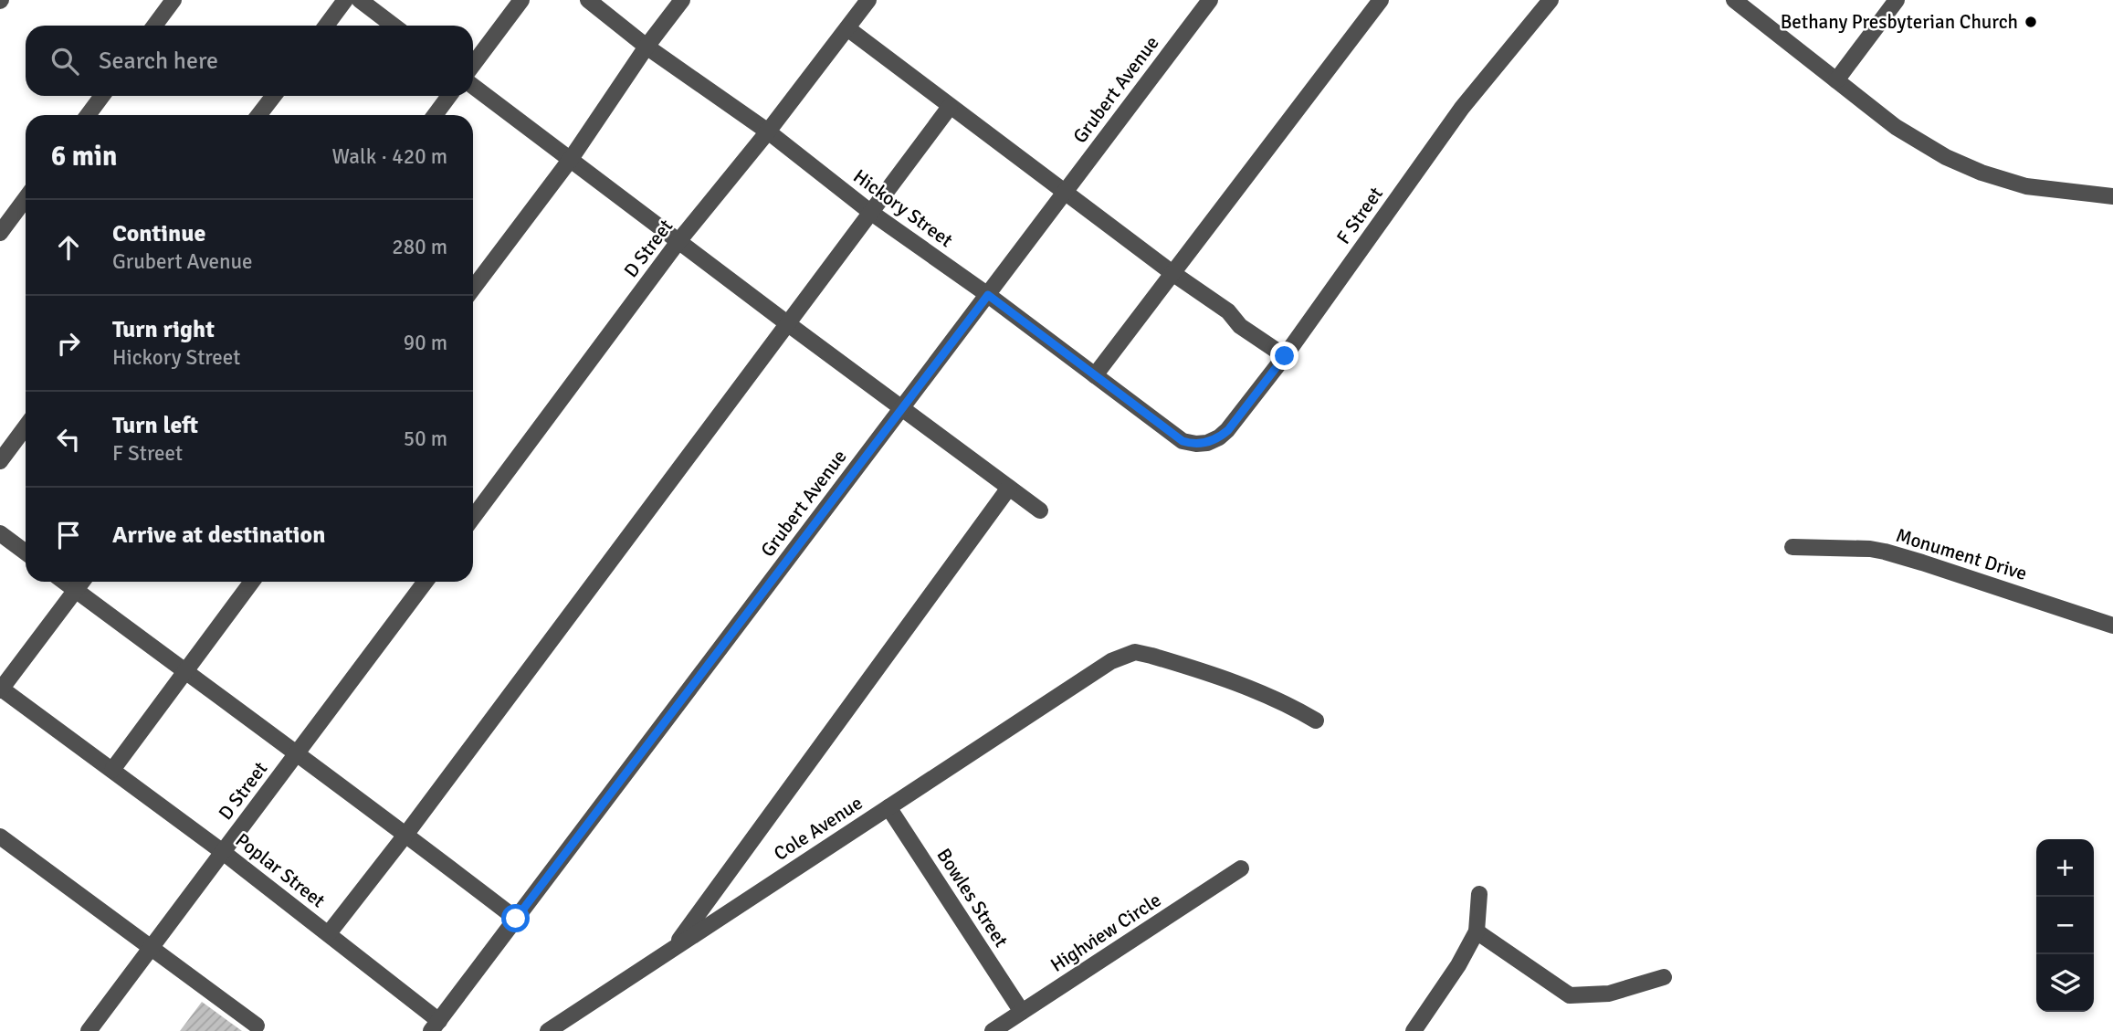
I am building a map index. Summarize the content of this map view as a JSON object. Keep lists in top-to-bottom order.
{
  "streets": {
    "street": [
      "Grubert Avenue",
      "Hickory Street",
      "F Street",
      "D Street",
      "Monument Drive",
      "Cole Avenue",
      "Poplar Street",
      "Bowles Street",
      "Highview Circle"
    ]
  },
  "crossings": [
    ["Grubert Avenue", "Hickory Street"],
    ["Grubert Avenue", "Poplar Street"],
    ["Hickory Street", "F Street"],
    ["Hickory Street", "D Street"],
    ["D Street", "Poplar Street"],
    ["Cole Avenue", "Bowles Street"],
    ["Bowles Street", "Highview Circle"]
  ],
  "places": ["Bethany Presbyterian Church"],
  "page": {
    "search": "Search here",
    "heading": ["6 min", "Walk · 420 m"],
    "list": [
      ["Continue", "Grubert Avenue", "280 m"],
      ["Turn right", "Hickory Street", "90 m"],
      ["Turn left", "F Street", "50 m"],
      "Arrive at destination"
    ],
    "map_buttons": ["+", "−"]
  }
}
